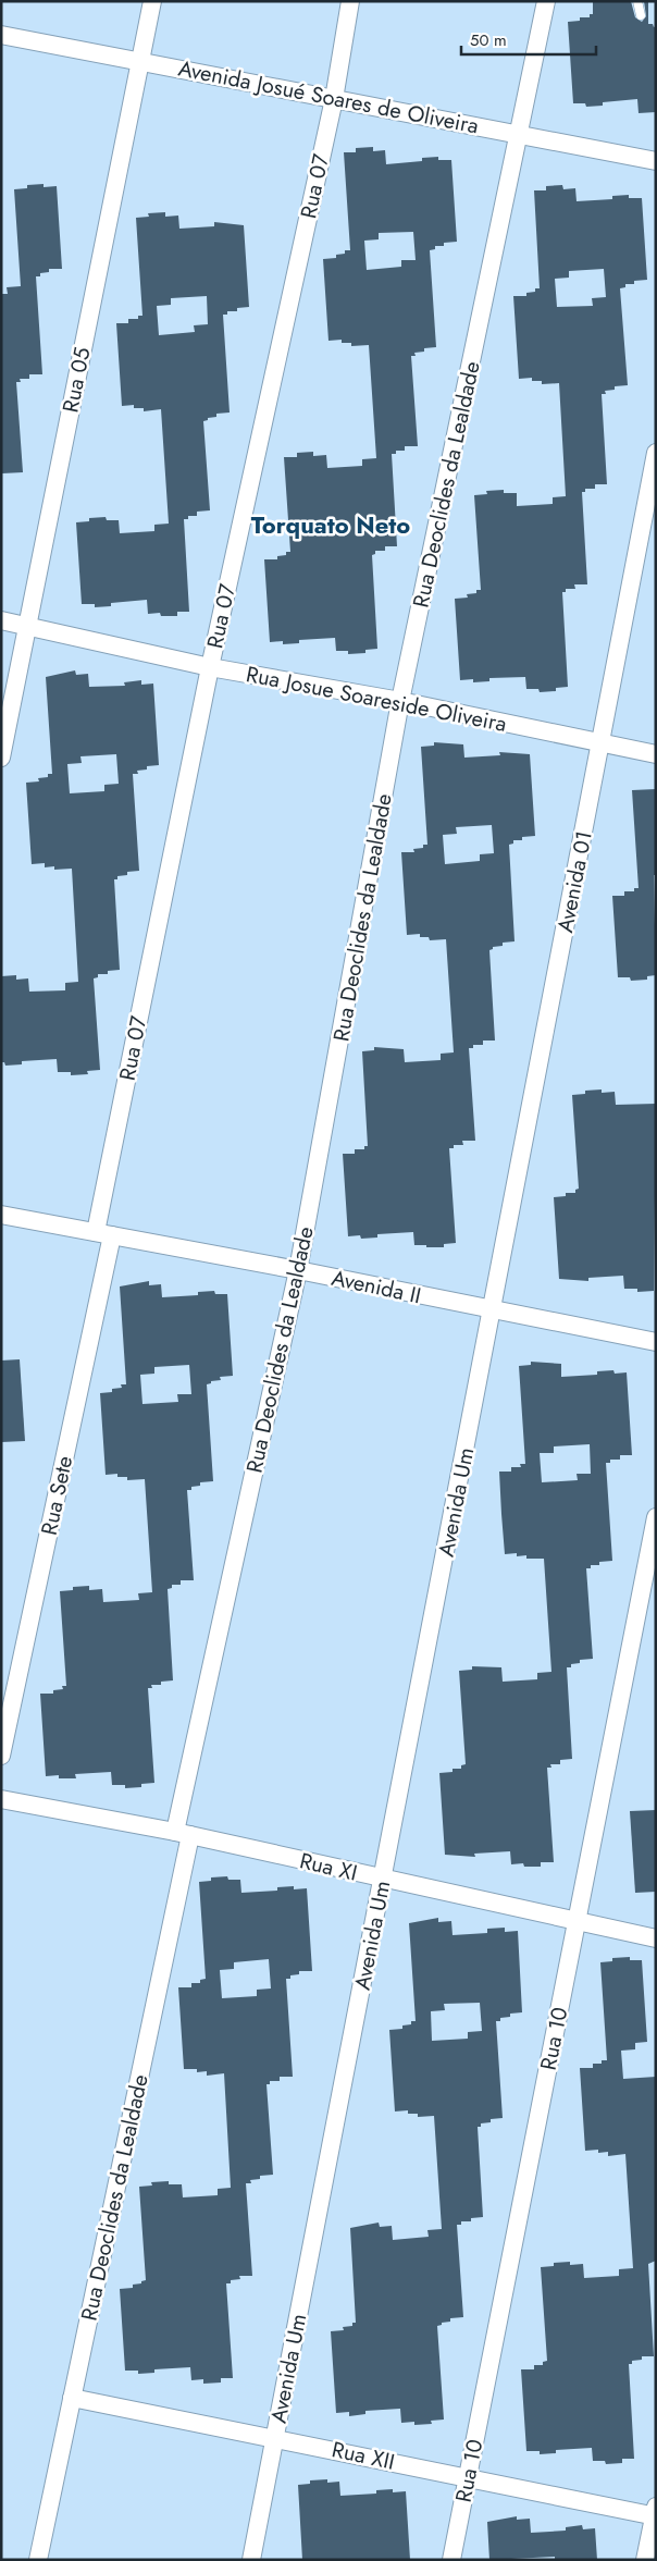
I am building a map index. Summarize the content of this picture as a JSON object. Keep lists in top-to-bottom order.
{
  "streets": {
    "street": [
      "Avenida Josué Soares de Oliveira",
      "Rua 07",
      "Rua 05",
      "Rua Deoclides da Lealdade",
      "Rua Josue Soareside Oliveira",
      "Avenida 01",
      "Avenida II",
      "Rua Sete",
      "Avenida Um",
      "Rua XI",
      "Rua 10",
      "Rua XII"
    ]
  },
  "crossings": [
    ["Avenida Josué Soares de Oliveira", "Rua 07"],
    ["Avenida Josué Soares de Oliveira", "Rua 05"],
    ["Avenida Josué Soares de Oliveira", "Rua Deoclides da Lealdade"],
    ["Rua 07", "Rua Josue Soareside Oliveira"],
    ["Rua 07", "Avenida II"],
    ["Rua 07", "Rua Sete"],
    ["Rua 05", "Rua Josue Soareside Oliveira"],
    ["Rua Deoclides da Lealdade", "Rua Josue Soareside Oliveira"],
    ["Rua Deoclides da Lealdade", "Avenida II"],
    ["Rua Deoclides da Lealdade", "Rua XI"],
    ["Rua Deoclides da Lealdade", "Rua XII"],
    ["Rua Josue Soareside Oliveira", "Avenida 01"],
    ["Avenida 01", "Avenida II"],
    ["Avenida 01", "Avenida Um"],
    ["Avenida II", "Rua Sete"],
    ["Avenida II", "Avenida Um"],
    ["Avenida Um", "Rua XI"],
    ["Avenida Um", "Rua XII"],
    ["Rua XI", "Rua 10"],
    ["Rua 10", "Rua XII"]
  ],
  "districts": ["Torquato Neto"],
  "scale_bar": "50 m"
}
